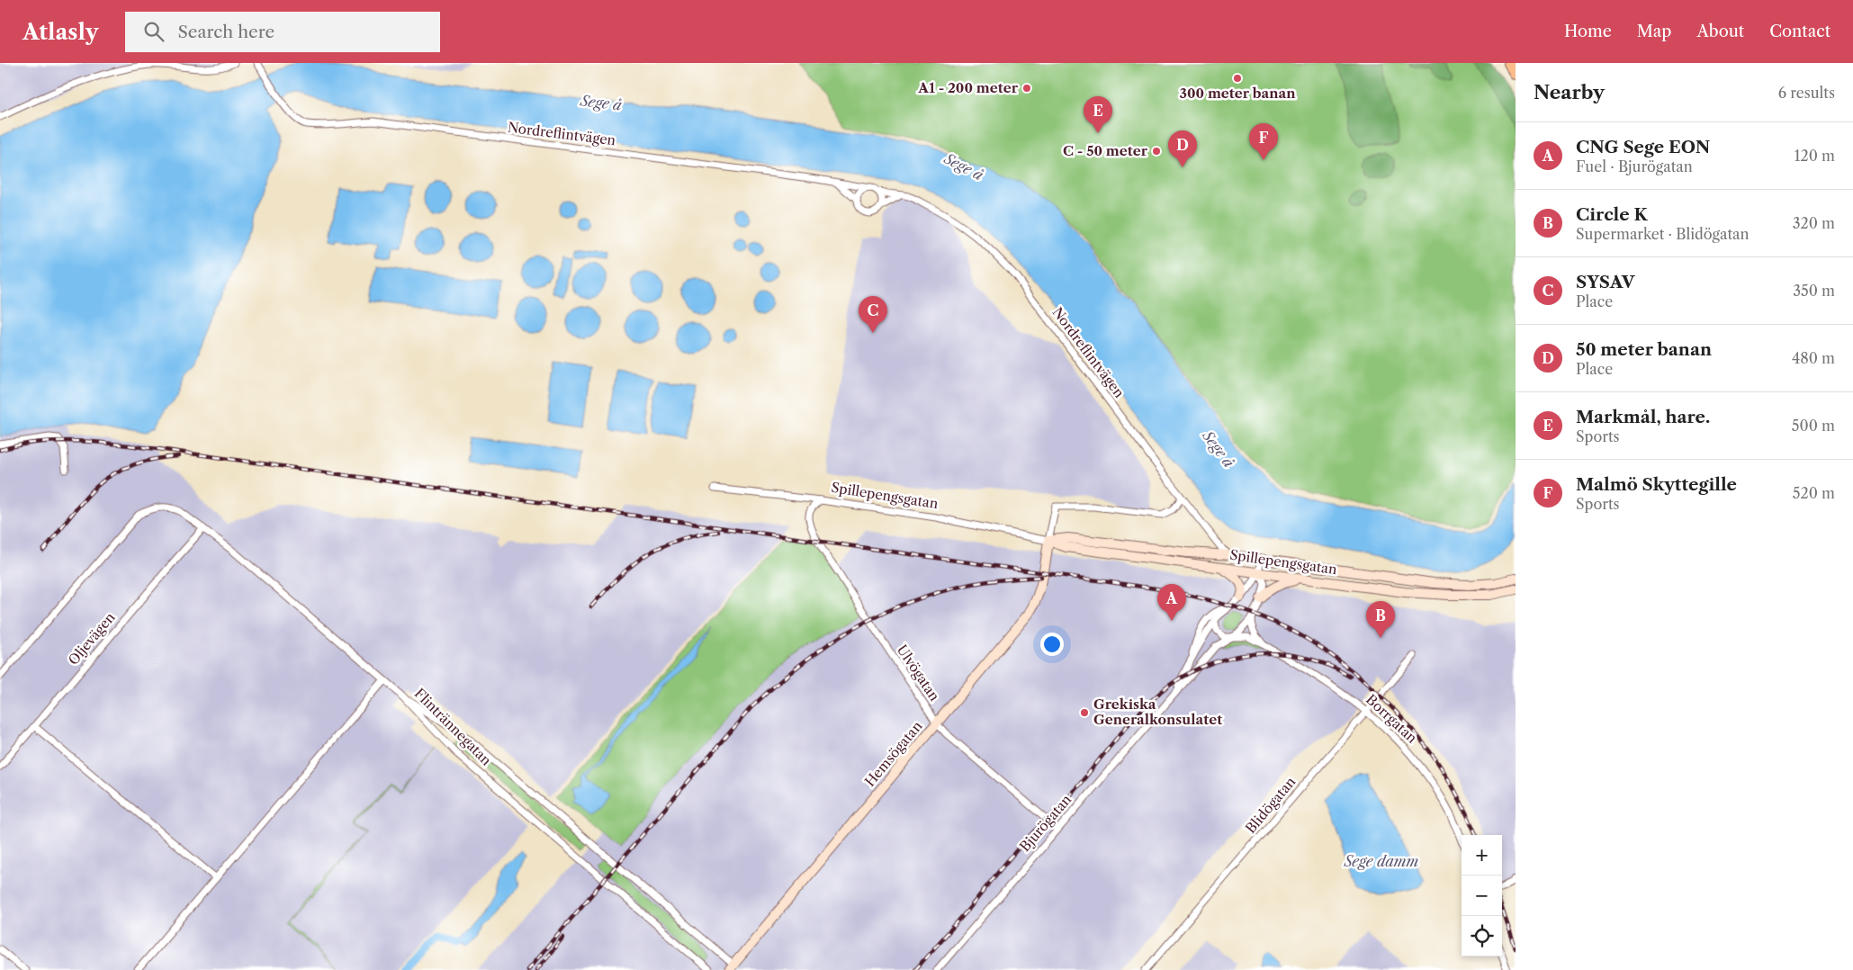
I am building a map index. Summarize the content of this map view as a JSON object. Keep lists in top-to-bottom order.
{
  "streets": {
    "street": [
      "Nordreflintvägen",
      "Spillepengsgatan",
      "Oljevägen",
      "Ulvögatan",
      "Borrgatan",
      "Flintrännegatan",
      "Hemsögatan",
      "Blidögatan",
      "Bjurögatan"
    ]
  },
  "crossings": [
    ["Nordreflintvägen", "Spillepengsgatan"],
    ["Spillepengsgatan", "Ulvögatan"],
    ["Spillepengsgatan", "Hemsögatan"],
    ["Spillepengsgatan", "Bjurögatan"],
    ["Ulvögatan", "Hemsögatan"],
    ["Ulvögatan", "Bjurögatan"],
    ["Borrgatan", "Blidögatan"],
    ["Borrgatan", "Bjurögatan"],
    ["Flintrännegatan", "Hemsögatan"]
  ],
  "water": ["Sege å", "Sege damm"],
  "places": [
    "300 meter banan",
    "A1 - 200 meter",
    "C - 50 meter",
    "Grekiska Generalkonsulatet"
  ],
  "page": {
    "header": "Atlasly",
    "search": "Search here",
    "nav": [
      "Home",
      "Map",
      "About",
      "Contact"
    ],
    "heading": ["Nearby", "6 results"],
    "pins": [
      "E",
      "F",
      "D",
      "C",
      "A",
      "B"
    ],
    "list": [
      {
        "mark": "A",
        "name": "CNG Sege EON",
        "note": "Fuel · Bjurögatan",
        "value": "120 m"
      },
      {
        "mark": "B",
        "name": "Circle K",
        "note": "Supermarket · Blidögatan",
        "value": "320 m"
      },
      {
        "mark": "C",
        "name": "SYSAV",
        "note": "Place",
        "value": "350 m"
      },
      {
        "mark": "D",
        "name": "50 meter banan",
        "note": "Place",
        "value": "480 m"
      },
      {
        "mark": "E",
        "name": "Markmål, hare.",
        "note": "Sports",
        "value": "500 m"
      },
      {
        "mark": "F",
        "name": "Malmö Skyttegille",
        "note": "Sports",
        "value": "520 m"
      }
    ],
    "map_buttons": ["+", "−"]
  }
}
